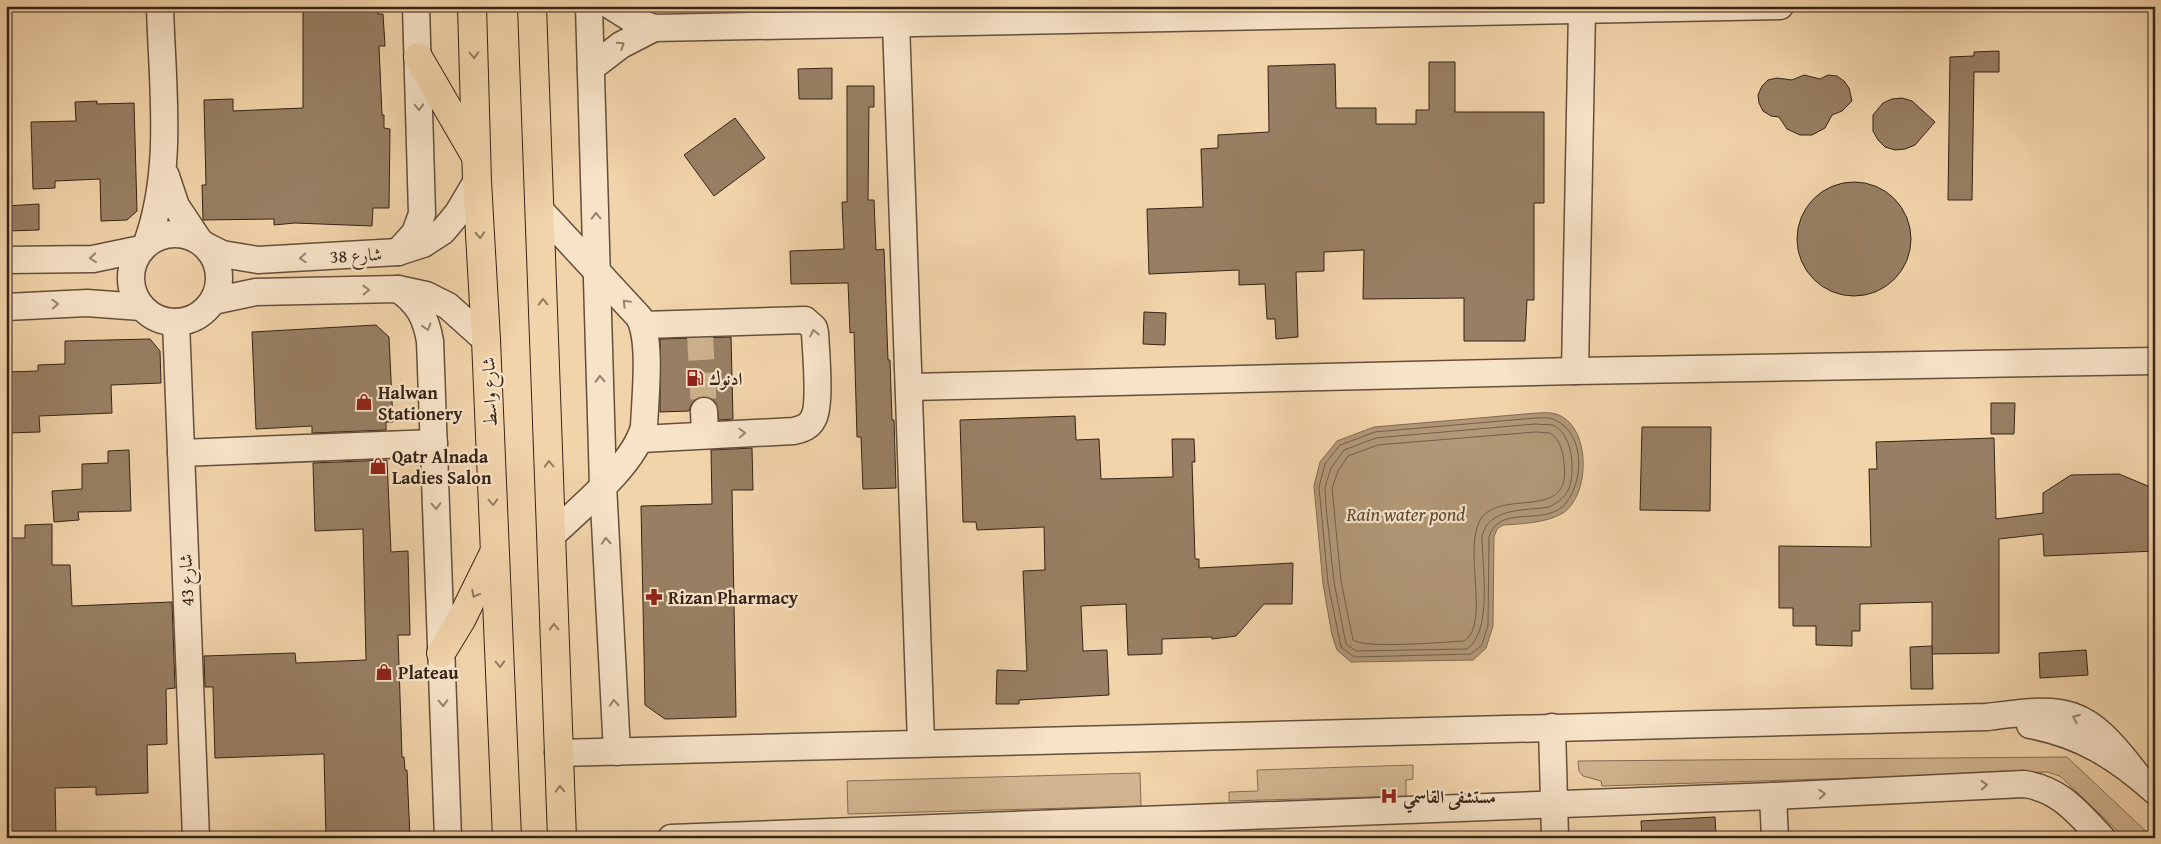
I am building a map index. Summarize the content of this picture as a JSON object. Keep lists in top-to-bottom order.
{
  "streets": {
    "main road": ["شارع واسط"],
    "street": ["شارع 38", "شارع 43"]
  },
  "crossings": [
    ["شارع 38", "شارع واسط"],
    ["شارع 38", "شارع 43"]
  ],
  "water": ["Rain water pond"],
  "places": {
    "fuel station": ["ادنوك"],
    "shop": ["Halwan Stationery", "Qatr Alnada Ladies Salon", "Plateau"],
    "pharmacy": ["Rizan Pharmacy"],
    "hospital": ["مستشفى القاسمي"]
  }
}
